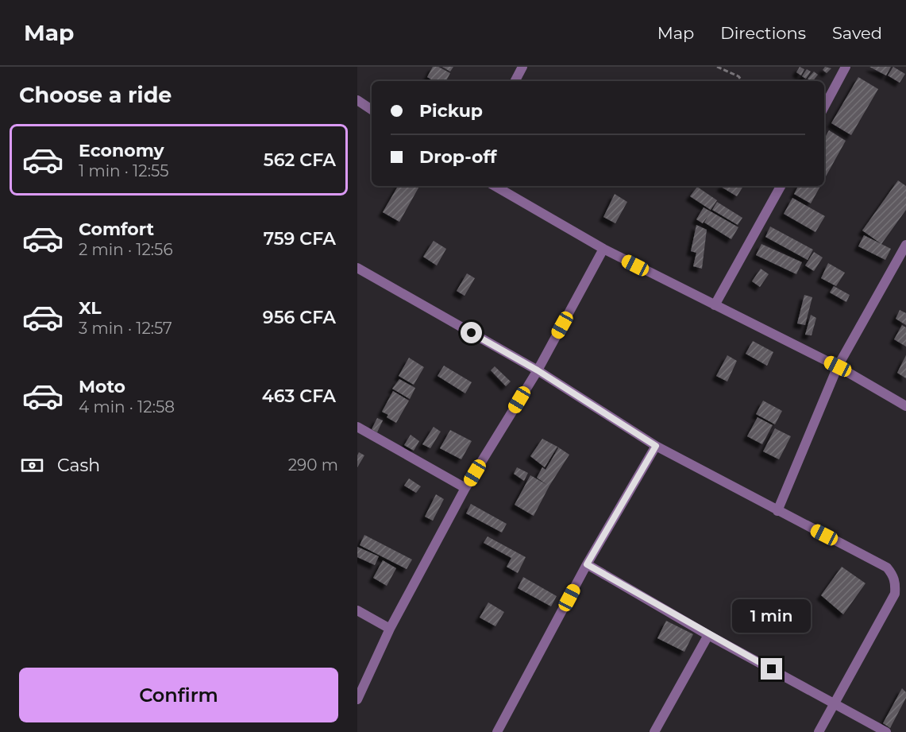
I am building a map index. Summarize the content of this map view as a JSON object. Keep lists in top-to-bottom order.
{
  "page": {
    "header": "Map",
    "nav": ["Map", "Directions", "Saved"],
    "heading": "Choose a ride",
    "banner": ["Pickup", "Drop-off"],
    "list": [
      {
        "name": "Economy",
        "note": "1 min · 12:55",
        "value": "562 CFA"
      },
      {
        "name": "Comfort",
        "note": "2 min · 12:56",
        "value": "759 CFA"
      },
      {
        "name": "XL",
        "note": "3 min · 12:57",
        "value": "956 CFA"
      },
      {
        "name": "Moto",
        "note": "4 min · 12:58",
        "value": "463 CFA"
      }
    ],
    "pay": ["Cash", "290 m"],
    "bubble": "1 min",
    "buttons": "Confirm"
  }
}
